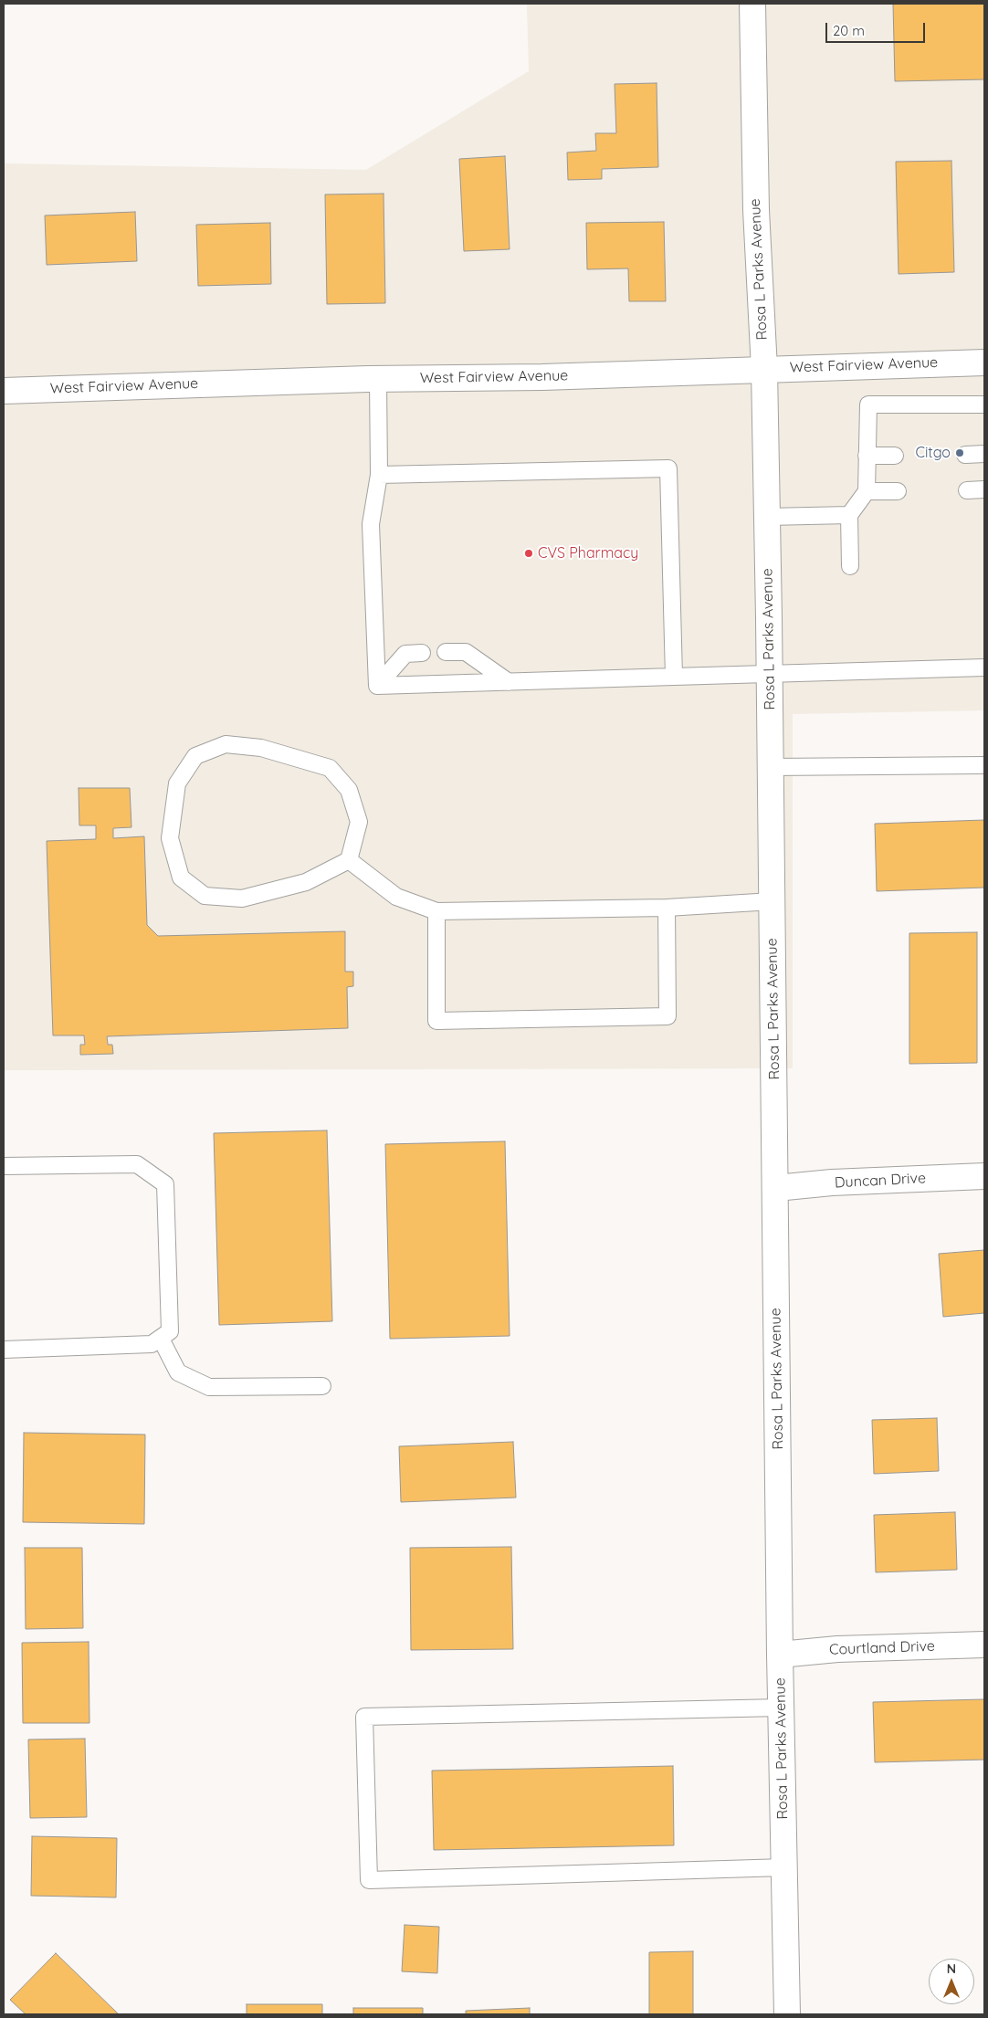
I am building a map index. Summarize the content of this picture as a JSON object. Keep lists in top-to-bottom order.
{
  "streets": {
    "street": [
      "Rosa L Parks Avenue",
      "West Fairview Avenue",
      "Duncan Drive",
      "Courtland Drive"
    ]
  },
  "crossings": [
    ["Rosa L Parks Avenue", "West Fairview Avenue"],
    ["Rosa L Parks Avenue", "Duncan Drive"],
    ["Rosa L Parks Avenue", "Courtland Drive"]
  ],
  "places": ["Citgo", "CVS Pharmacy"],
  "scale_bar": "20 m",
  "north": "top"
}
